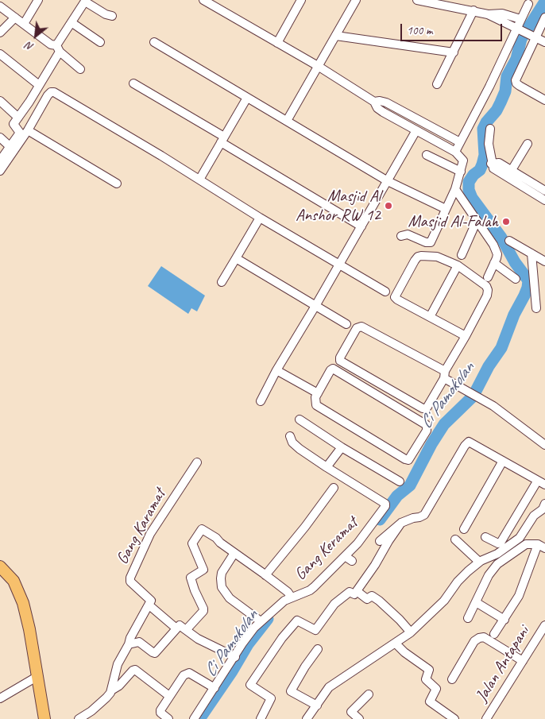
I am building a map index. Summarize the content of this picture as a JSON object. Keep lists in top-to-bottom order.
{
  "streets": {
    "street": ["Gang Karamat", "Gang Keramat", "Jalan Antapani"]
  },
  "water": ["Ci Pamokolan"],
  "places": ["Masjid Al Anshor RW 12", "Masjid Al-Falah"],
  "scale_bar": "100 m",
  "north": "bottom left"
}
